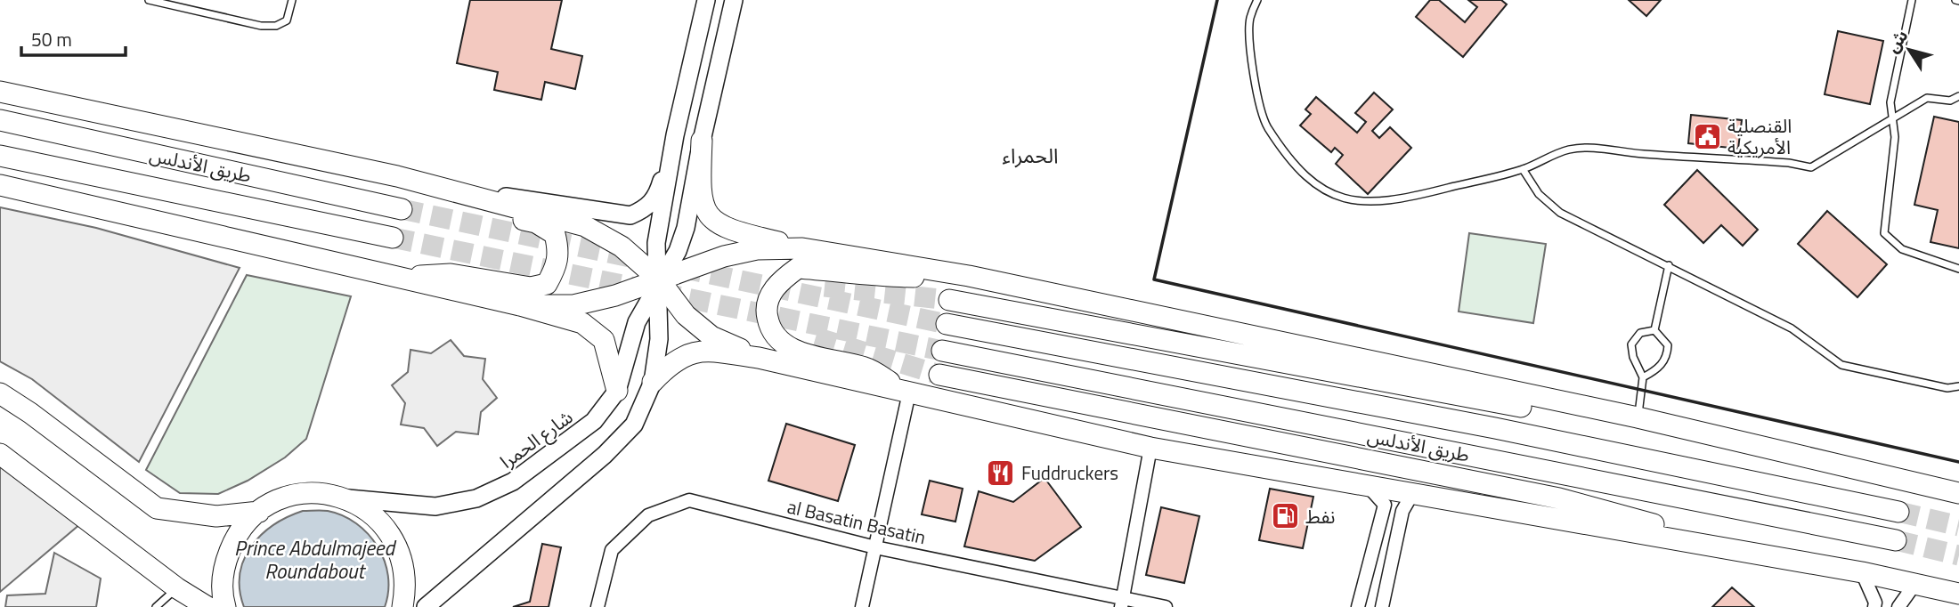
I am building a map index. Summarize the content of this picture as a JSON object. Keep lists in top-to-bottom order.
{
  "streets": {
    "main road": ["طريق الأندلس", "شارع الحمرا"],
    "street": ["al Basatin Basatin"]
  },
  "districts": ["الحمراء"],
  "water": ["Prince Abdulmajeed Roundabout"],
  "places": {
    "public building": ["القنصلية الأمريكية"],
    "restaurant": ["Fuddruckers"],
    "fuel station": ["نفط"]
  },
  "scale_bar": "50 m",
  "north": "top left"
}
